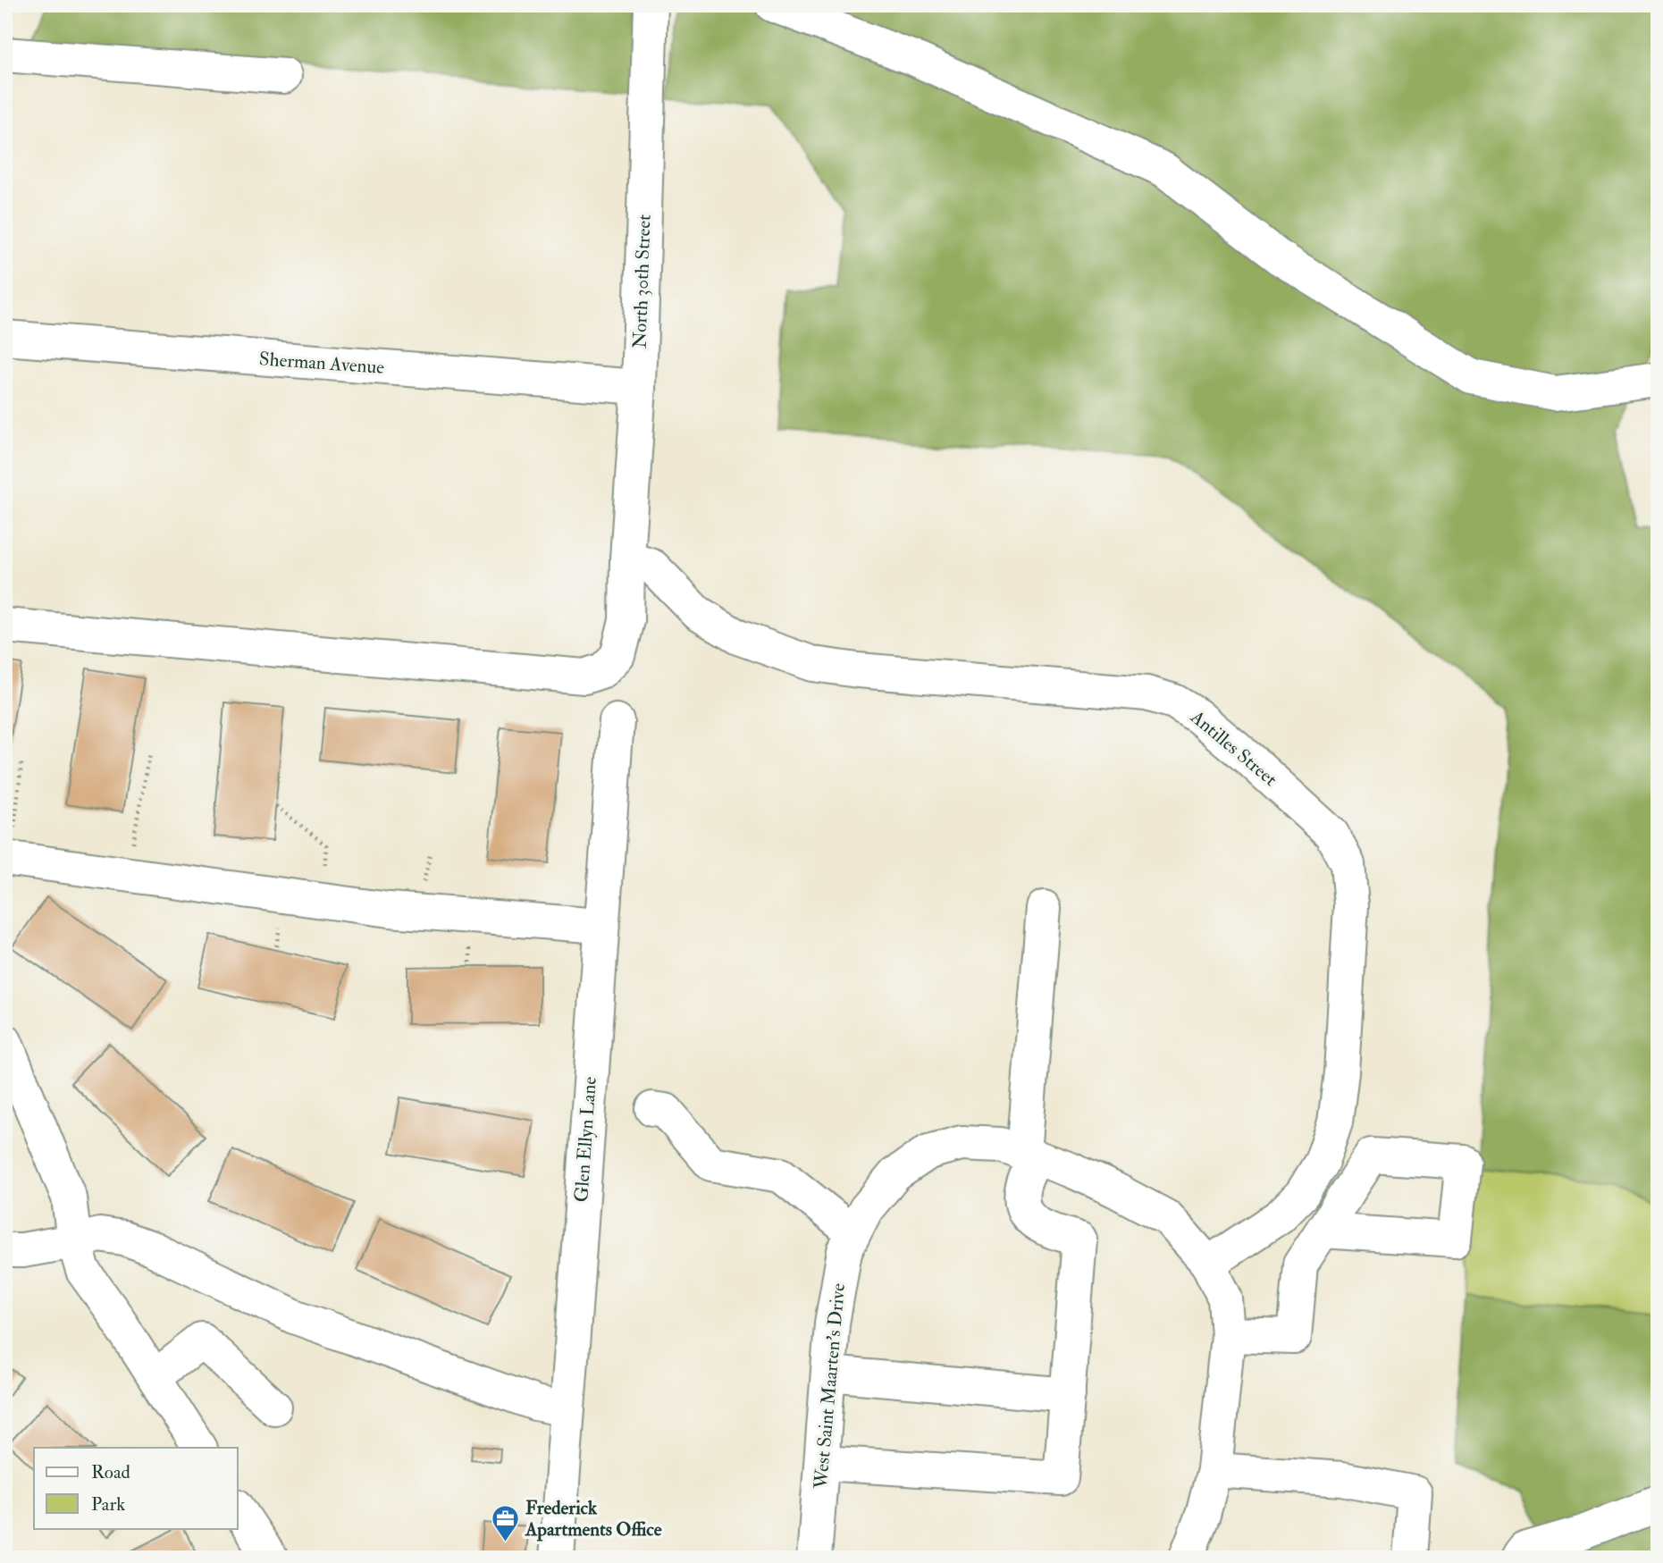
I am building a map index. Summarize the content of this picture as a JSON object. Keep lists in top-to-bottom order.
{
  "streets": {
    "street": [
      "North 30th Street",
      "Sherman Avenue",
      "Antilles Street",
      "Glen Ellyn Lane",
      "West Saint Maarten's Drive"
    ]
  },
  "crossings": [
    ["North 30th Street", "Sherman Avenue"],
    ["North 30th Street", "Antilles Street"],
    ["Antilles Street", "West Saint Maarten's Drive"]
  ],
  "places": {
    "office": ["Frederick Apartments Office"]
  },
  "legend": ["Road", "Park"]
}
